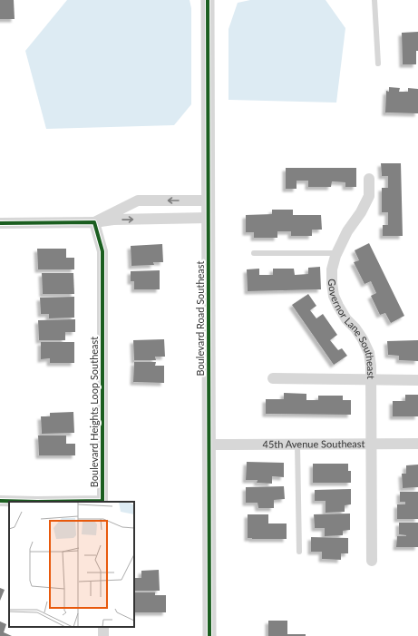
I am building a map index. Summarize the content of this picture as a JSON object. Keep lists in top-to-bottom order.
{
  "streets": {
    "street": [
      "Boulevard Road Southeast",
      "Governor Lane Southeast",
      "Boulevard Heights Loop Southeast",
      "45th Avenue Southeast"
    ]
  },
  "crossings": [
    ["Boulevard Road Southeast", "45th Avenue Southeast"],
    ["Governor Lane Southeast", "45th Avenue Southeast"]
  ]
}
